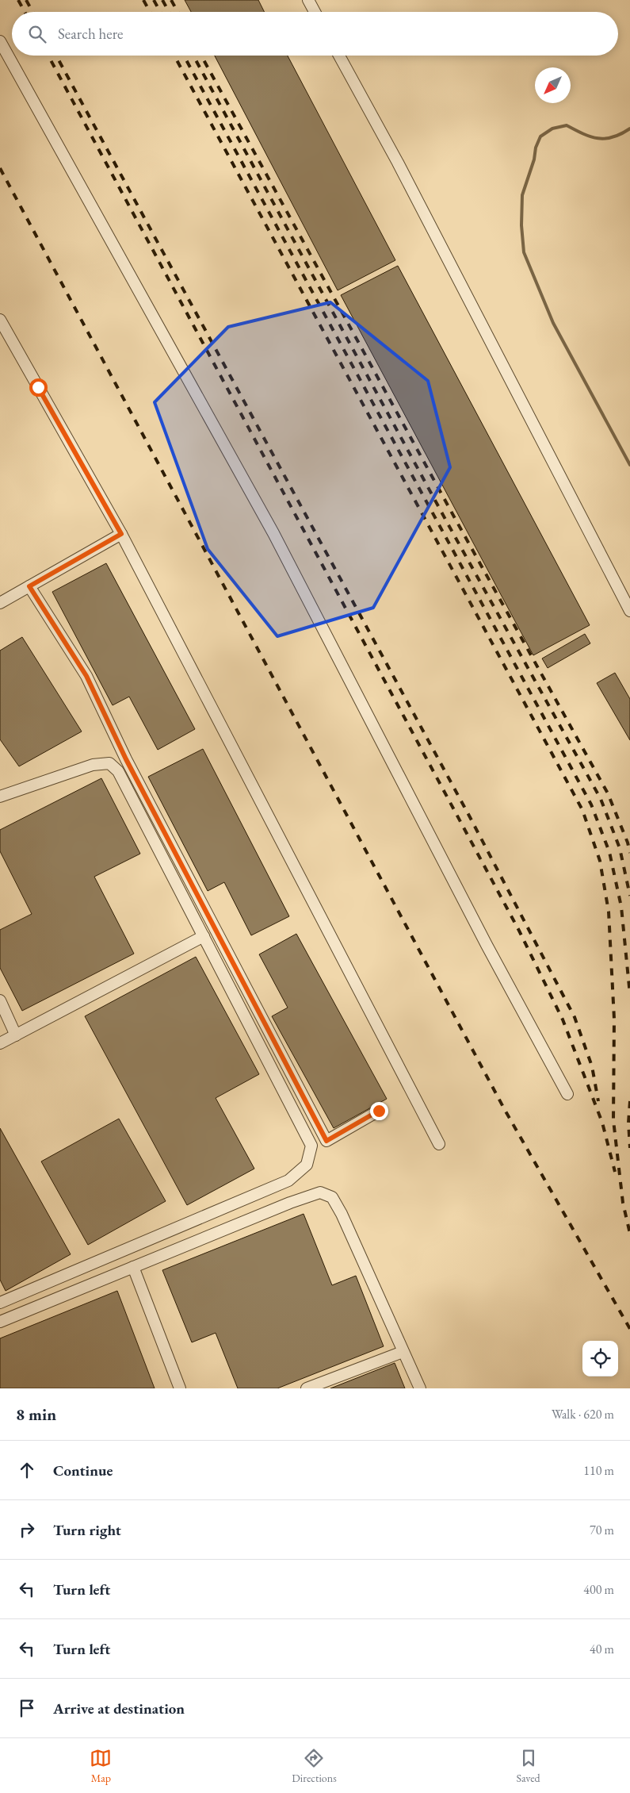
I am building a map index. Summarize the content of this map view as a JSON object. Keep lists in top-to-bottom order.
{
  "north": "bottom left",
  "page": {
    "search": "Search here",
    "heading": ["8 min", "Walk · 620 m"],
    "list": [
      ["Continue", "110 m"],
      ["Turn right", "70 m"],
      ["Turn left", "400 m"],
      ["Turn left", "40 m"],
      "Arrive at destination"
    ],
    "nav": ["Map", "Directions", "Saved"]
  }
}
